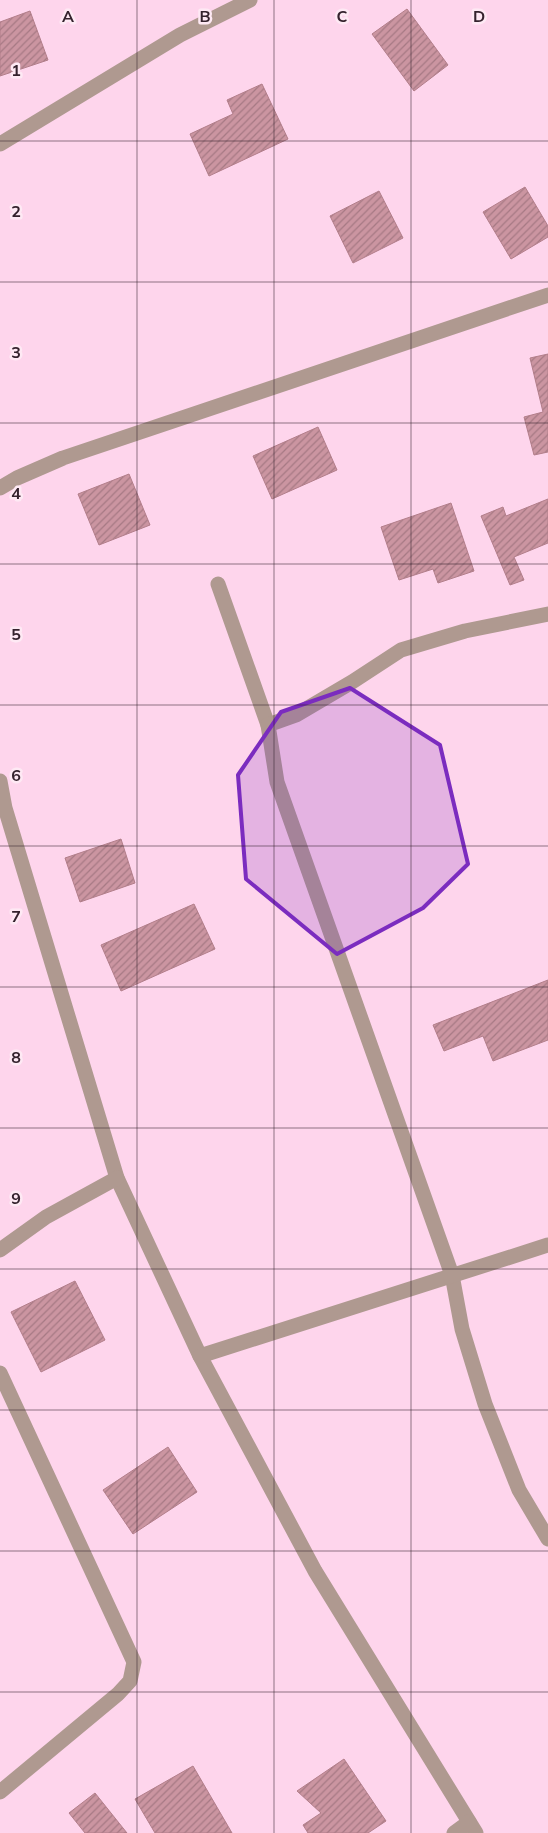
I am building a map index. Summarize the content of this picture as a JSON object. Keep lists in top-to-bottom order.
{
  "grid": {
    "columns": [
      "A",
      "B",
      "C",
      "D"
    ],
    "rows": [
      "1",
      "2",
      "3",
      "4",
      "5",
      "6",
      "7",
      "8",
      "9"
    ]
  }
}
